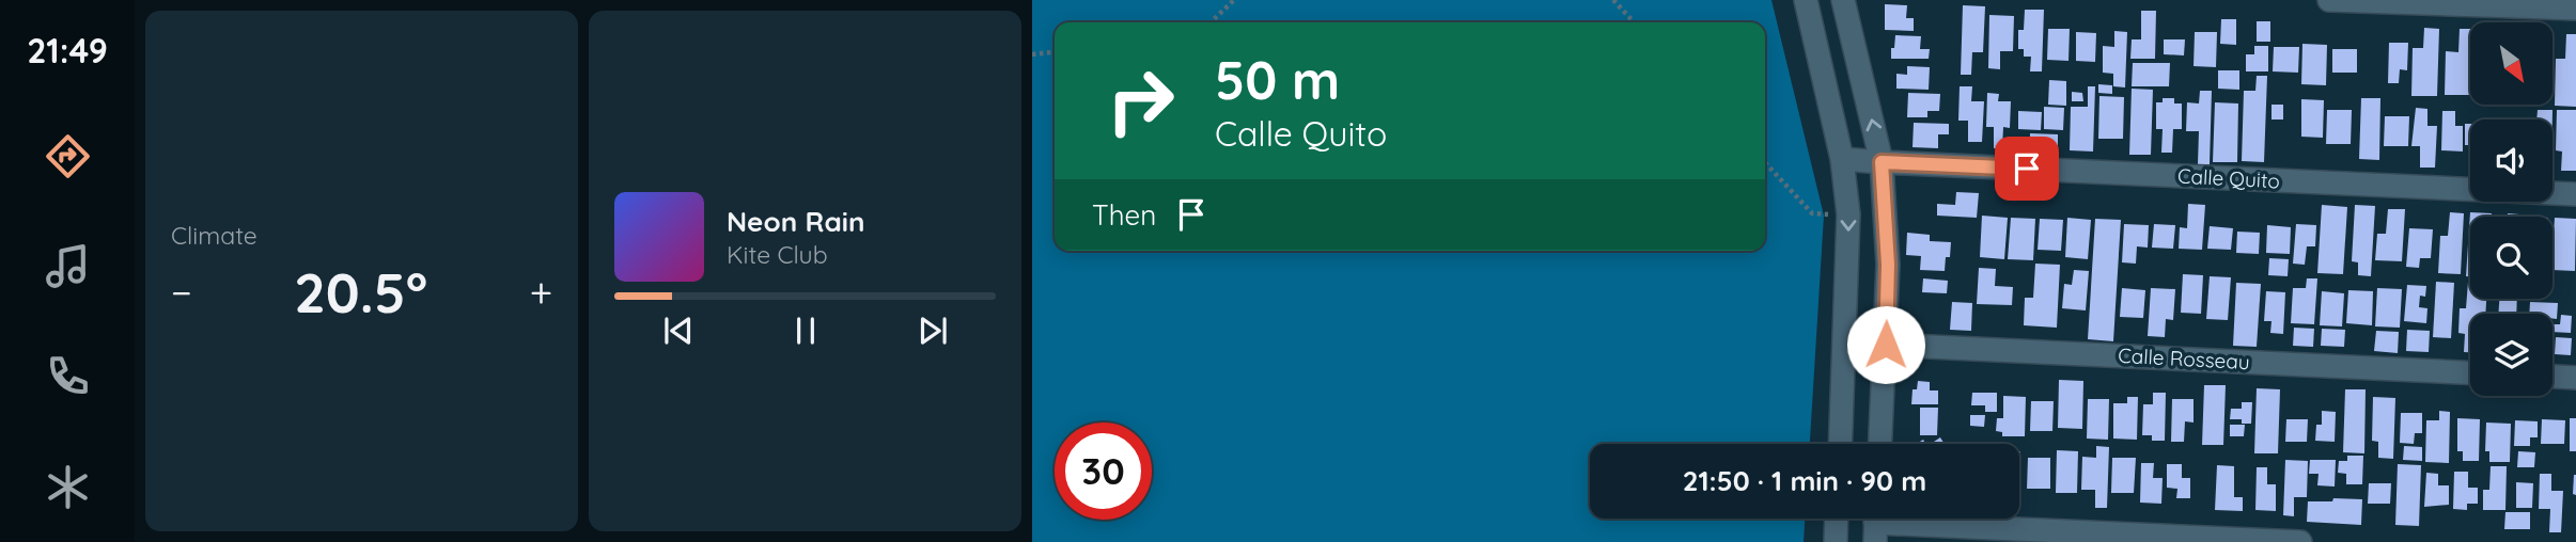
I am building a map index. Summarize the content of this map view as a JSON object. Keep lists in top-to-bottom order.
{
  "streets": {
    "street": ["Calle Quito", "Calle Rosseau"]
  },
  "north": "bottom right",
  "page": {
    "tabs": "21:49",
    "tile": "Climate",
    "turn": ["50 m", "Calle Quito"],
    "then": "Then",
    "song": ["Neon Rain", "Kite Club"],
    "heat": ["−", "20.5°", "+"],
    "limit": "30",
    "trip": "21:50 · 1 min · 90 m"
  }
}
